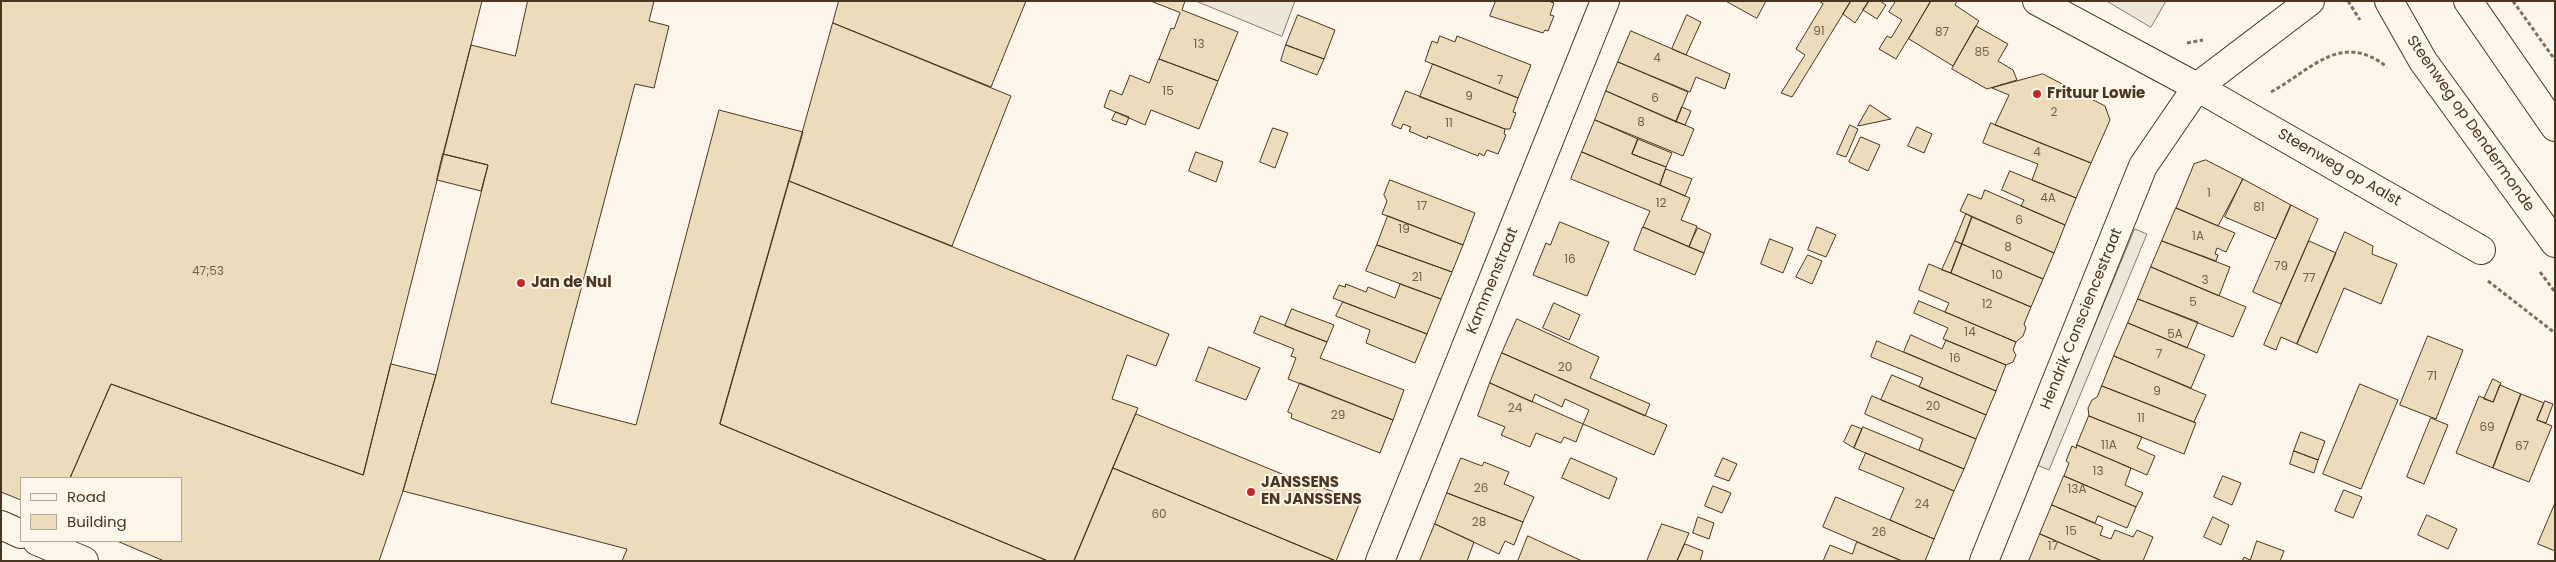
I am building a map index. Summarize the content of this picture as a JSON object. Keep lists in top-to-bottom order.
{
  "streets": {
    "street": [
      "Steenweg op Dendermonde",
      "Steenweg op Aalst",
      "Kammenstraat",
      "Hendrik Consciencestraat"
    ]
  },
  "crossings": [
    ["Steenweg op Aalst", "Hendrik Consciencestraat"]
  ],
  "places": ["Frituur Lowie", "Jan de Nul", "JANSSENS EN JANSSENS"],
  "house_numbers": [
    "91",
    "87",
    "13",
    "85",
    "4",
    "7",
    "15",
    "9",
    "6",
    "2",
    "8",
    "11",
    "4",
    "1",
    "4A",
    "12",
    "17",
    "81",
    "6",
    "19",
    "1A",
    "8",
    "16",
    "79",
    "47;53",
    "10",
    "21",
    "77",
    "3",
    "5",
    "12",
    "14",
    "5A",
    "7",
    "16",
    "20",
    "71",
    "9",
    "20",
    "24",
    "29",
    "11",
    "69",
    "11A",
    "67",
    "13",
    "26",
    "13A",
    "24",
    "60",
    "28",
    "15",
    "26",
    "17"
  ],
  "legend": ["Road", "Building"]
}
